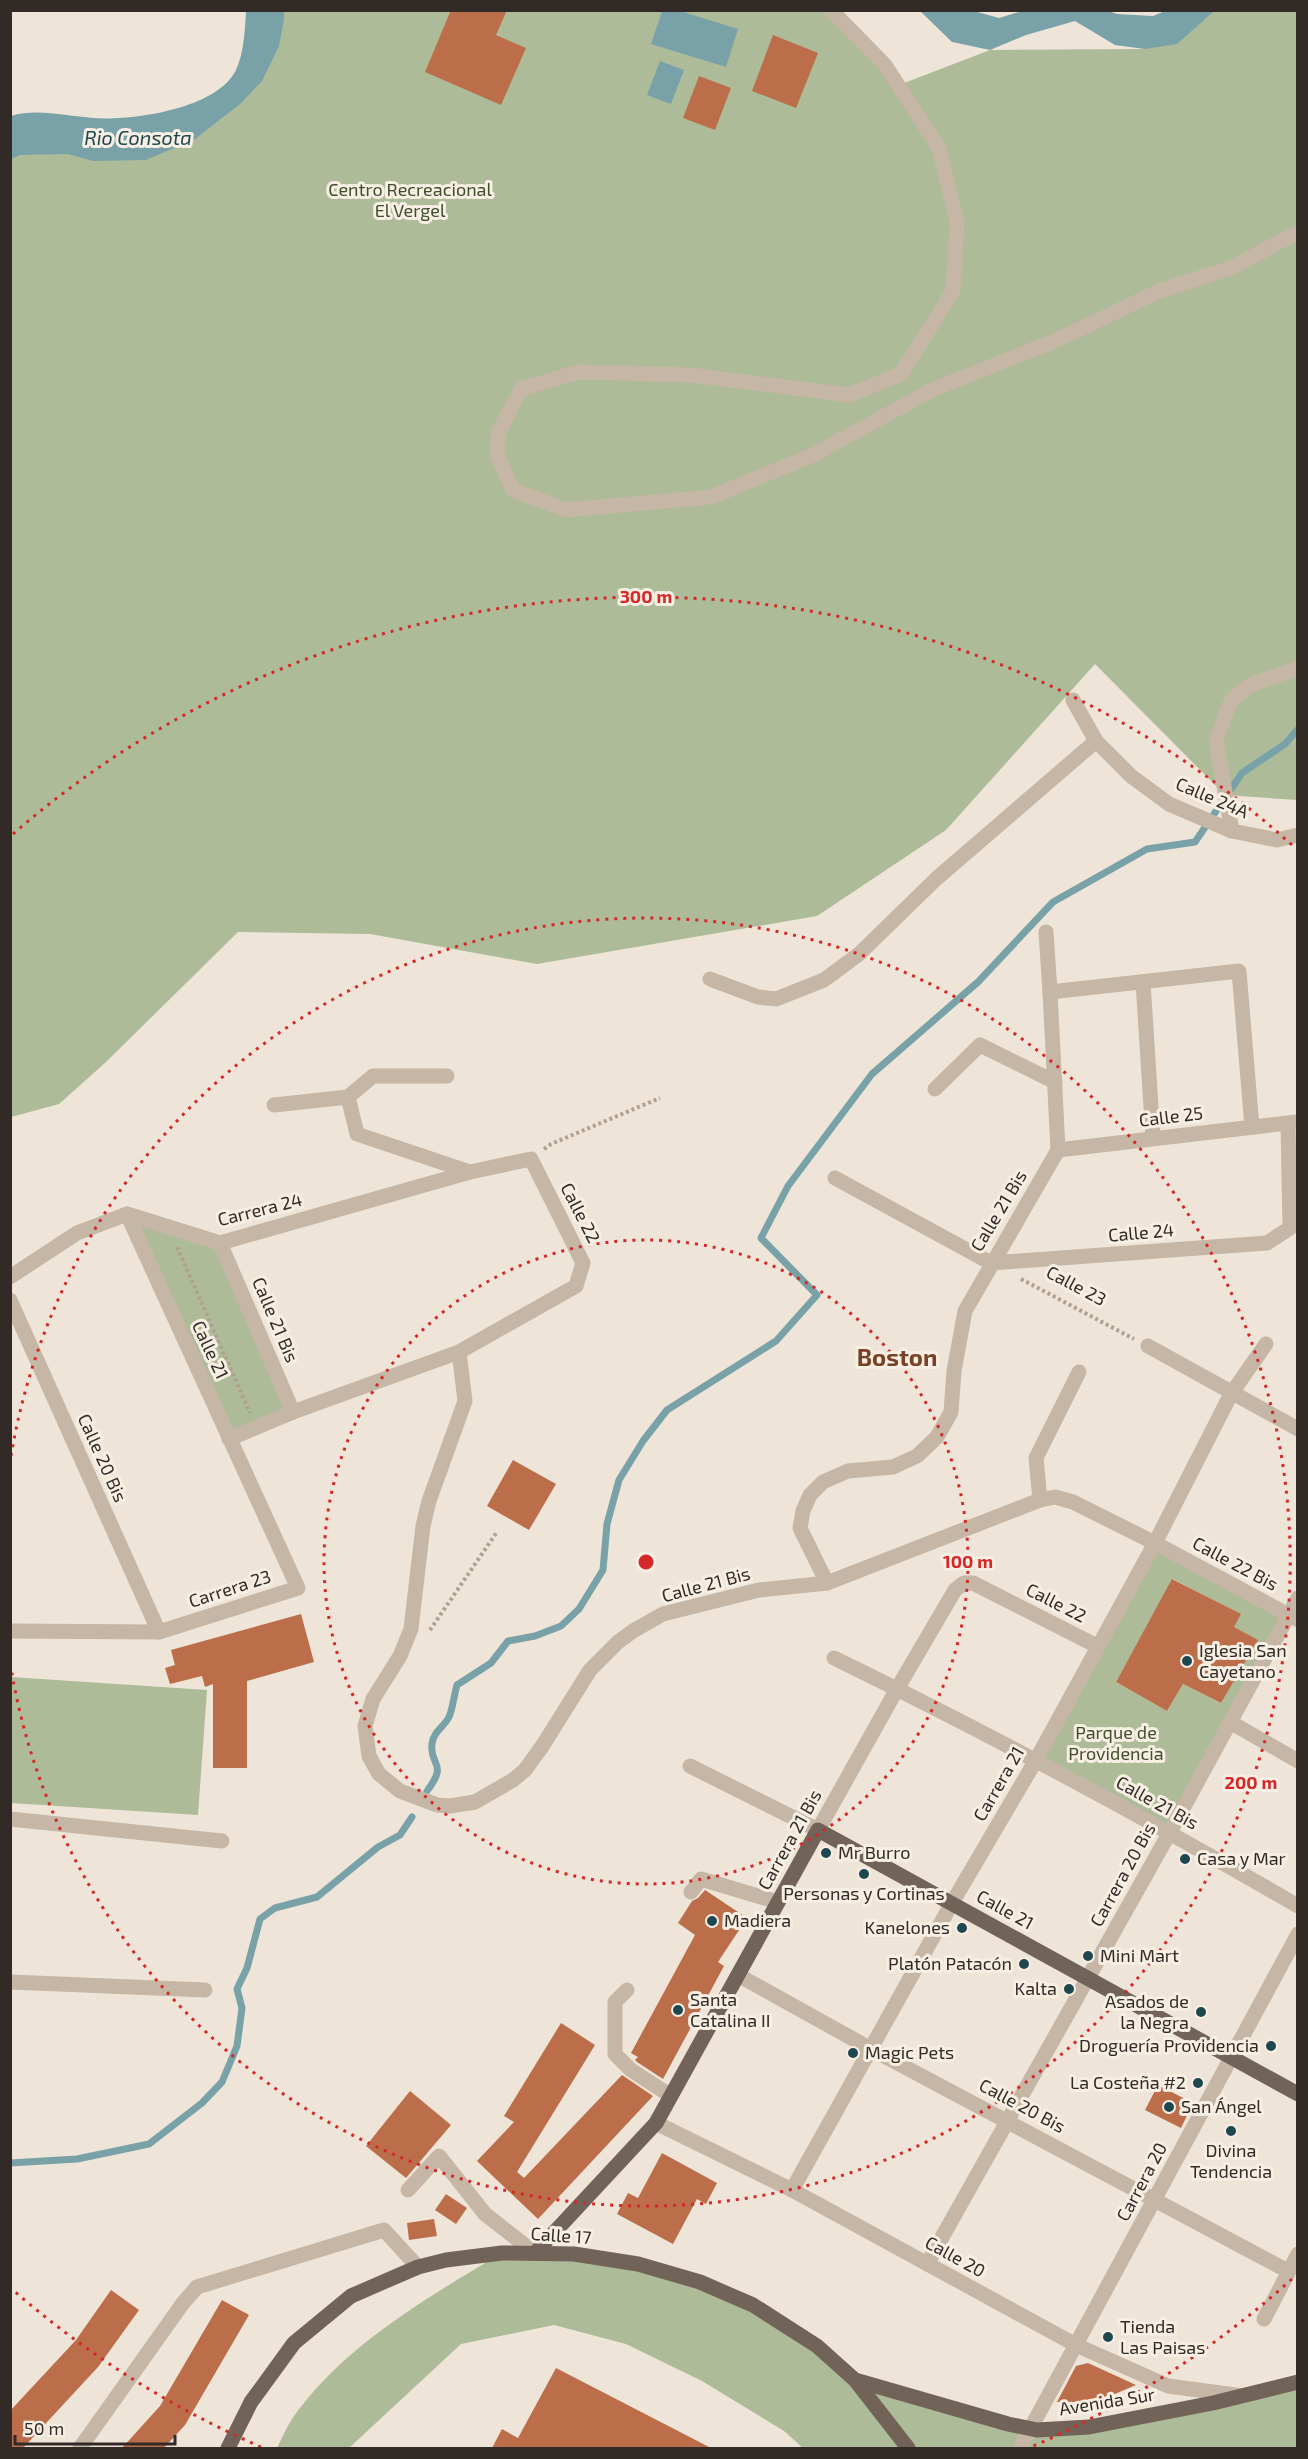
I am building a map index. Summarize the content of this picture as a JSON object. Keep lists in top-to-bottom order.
{
  "streets": {
    "main road": [
      "Calle 21",
      "Carrera 21 Bis",
      "Calle 17",
      "Avenida Sur"
    ],
    "street": [
      "Calle 24A",
      "Calle 25",
      "Carrera 24",
      "Calle 21 Bis",
      "Calle 22",
      "Calle 24",
      "Calle 20 Bis",
      "Calle 22 Bis",
      "Carrera 23",
      "Carrera 21",
      "Carrera 20 Bis",
      "Carrera 20",
      "Calle 20"
    ],
    "path": ["Calle 23"]
  },
  "crossings": [
    ["Calle 25", "Calle 21 Bis"],
    ["Calle 25", "Calle 24"],
    ["Carrera 24", "Calle 21 Bis"],
    ["Carrera 24", "Calle 22"],
    ["Carrera 24", "Calle 21"],
    ["Calle 21 Bis", "Calle 22"],
    ["Calle 21 Bis", "Calle 24"],
    ["Calle 21 Bis", "Calle 23"],
    ["Calle 21 Bis", "Carrera 21"],
    ["Calle 21 Bis", "Carrera 21 Bis"],
    ["Calle 21 Bis", "Carrera 20 Bis"],
    ["Calle 22", "Carrera 21"],
    ["Calle 22", "Carrera 21 Bis"],
    ["Calle 24", "Calle 23"],
    ["Calle 21", "Carrera 23"],
    ["Calle 21", "Carrera 21"],
    ["Calle 21", "Carrera 21 Bis"],
    ["Calle 21", "Carrera 20 Bis"],
    ["Calle 21", "Carrera 20"],
    ["Calle 20 Bis", "Carrera 23"],
    ["Calle 20 Bis", "Carrera 21"],
    ["Calle 20 Bis", "Carrera 21 Bis"],
    ["Calle 20 Bis", "Carrera 20 Bis"],
    ["Calle 20 Bis", "Carrera 20"],
    ["Calle 22 Bis", "Carrera 21"],
    ["Calle 22 Bis", "Carrera 20 Bis"],
    ["Carrera 21", "Calle 20"],
    ["Carrera 21 Bis", "Calle 17"],
    ["Carrera 21 Bis", "Calle 20"],
    ["Carrera 20 Bis", "Calle 20"],
    ["Carrera 20", "Calle 20"],
    ["Carrera 20", "Avenida Sur"],
    ["Calle 17", "Avenida Sur"],
    ["Calle 20", "Avenida Sur"]
  ],
  "districts": ["Boston"],
  "water": ["Rio Consota"],
  "parks": ["Centro Recreacional El Vergel", "Parque de Providencia"],
  "places": [
    "Iglesia San Cayetano",
    "Mr Burro",
    "Casa y Mar",
    "Personas y Cortinas",
    "Madiera",
    "Kanelones",
    "Mini Mart",
    "Platón Patacón",
    "Kalta",
    "Santa Catalina II",
    "Asados de la Negra",
    "Droguería Providencia",
    "Magic Pets",
    "La Costeña #2",
    "San Ángel",
    "Divina Tendencia",
    "Tienda Las Paisas"
  ],
  "scale_bar": "50 m",
  "rings": ["300 m", "100 m", "200 m"]
}
